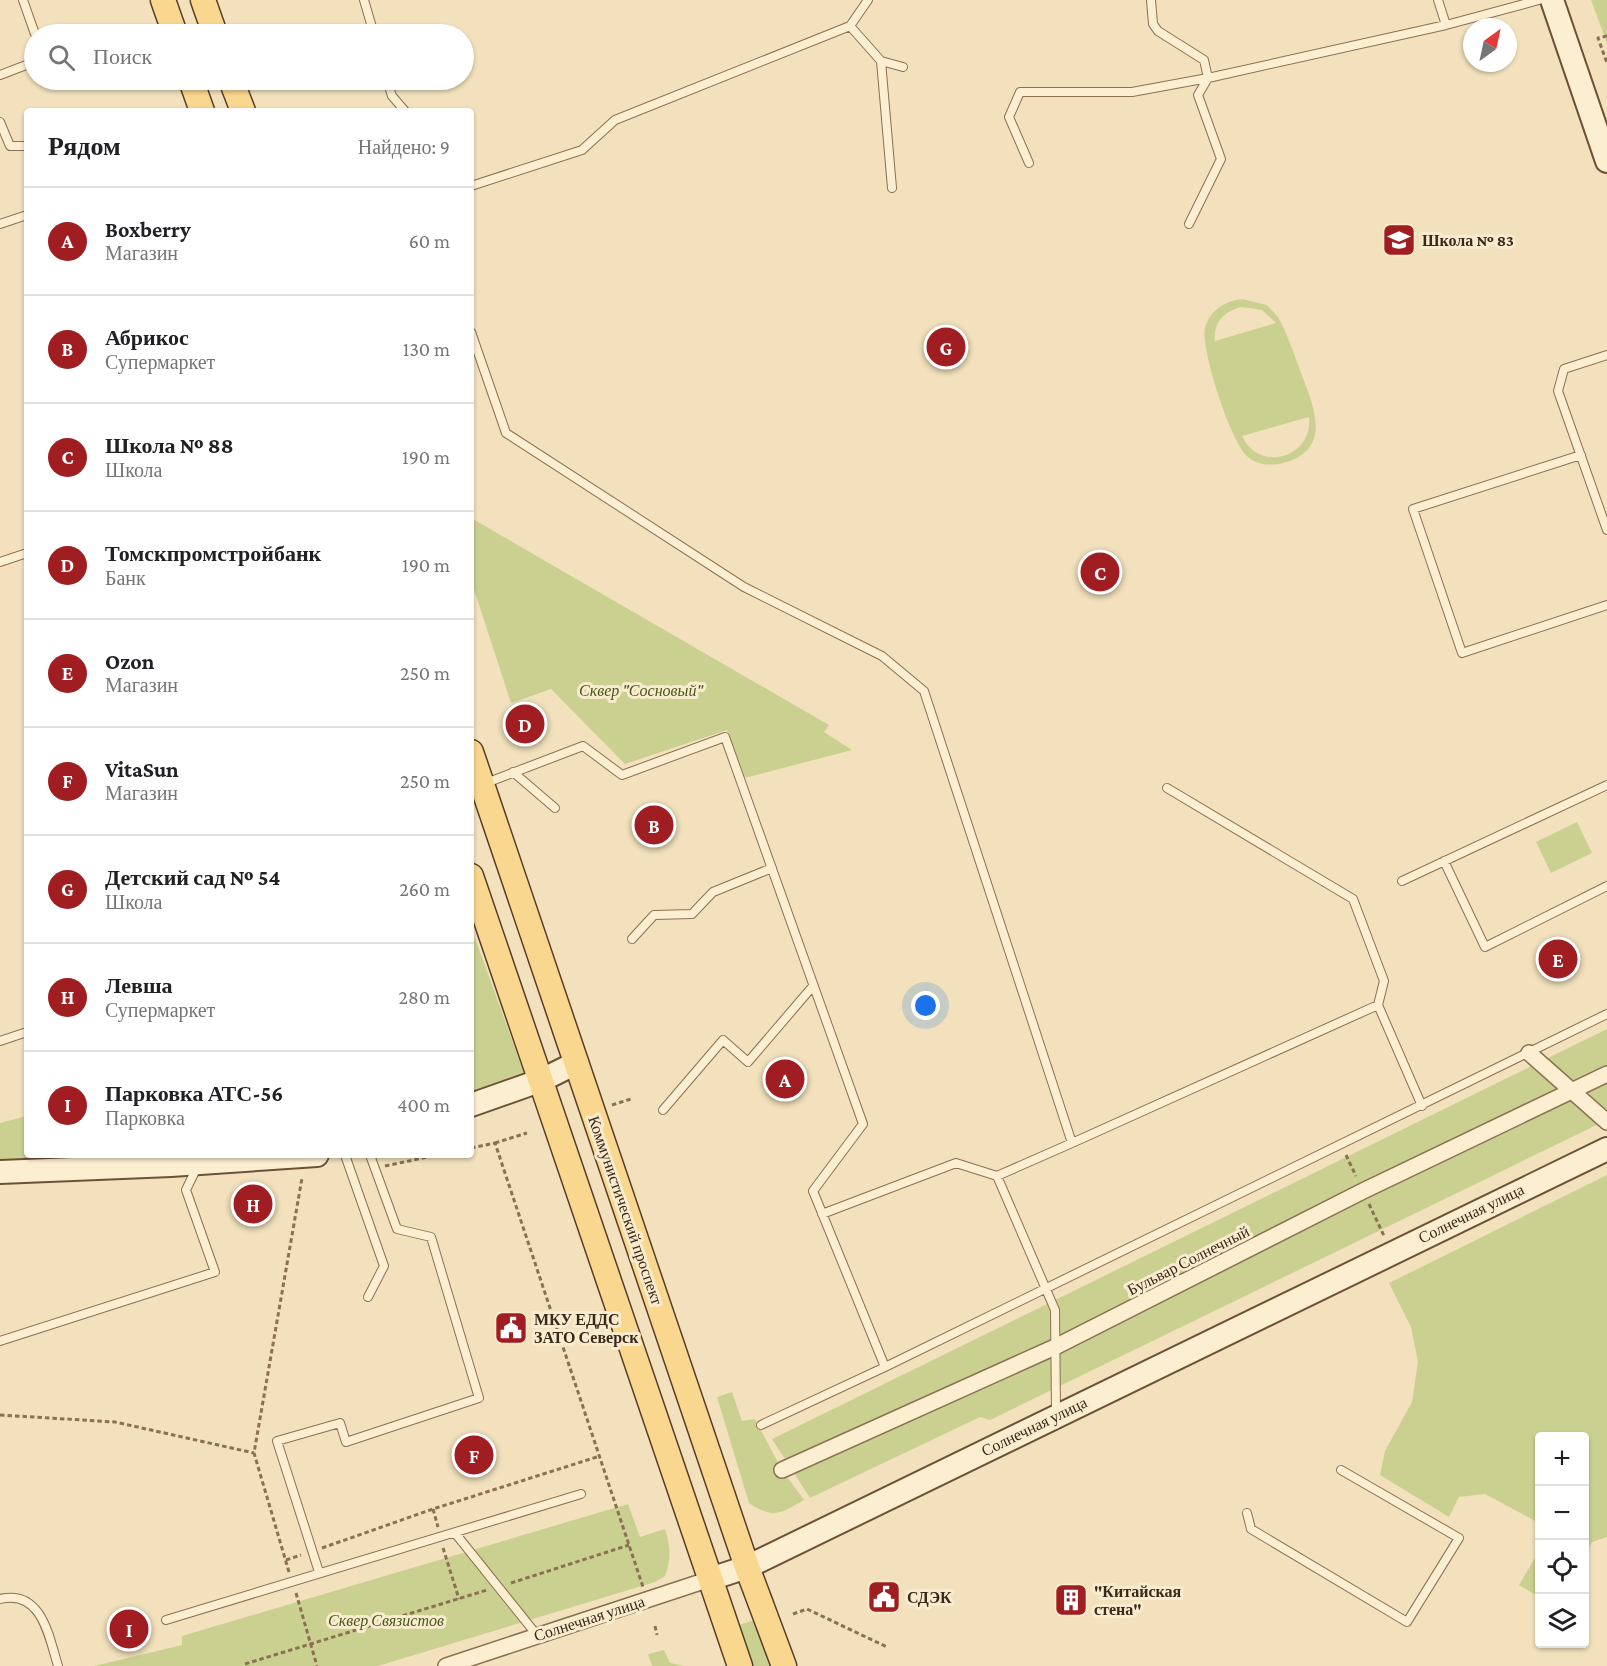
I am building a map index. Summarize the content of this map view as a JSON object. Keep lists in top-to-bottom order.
{
  "streets": {
    "main road": ["Коммунистический проспект", "Солнечная улица"],
    "street": ["Бульвар Солнечный"]
  },
  "crossings": [
    ["Коммунистический проспект", "Солнечная улица"]
  ],
  "parks": ["Сквер \"Сосновый\"", "Сквер Связистов"],
  "places": {
    "school or university": ["Школа № 83"],
    "public building": ["МКУ ЕДДС ЗАТО Северск", "СДЭК"],
    "building": ["\"Китайская стена\""]
  },
  "north": "top right",
  "page": {
    "search": "Поиск",
    "heading": ["Рядом", "Найдено: 9"],
    "list": [
      {
        "mark": "A",
        "name": "Boxberry",
        "note": "Магазин",
        "value": "60 m"
      },
      {
        "mark": "B",
        "name": "Абрикос",
        "note": "Супермаркет",
        "value": "130 m"
      },
      {
        "mark": "C",
        "name": "Школа № 88",
        "note": "Школа",
        "value": "190 m"
      },
      {
        "mark": "D",
        "name": "Томскпромстройбанк",
        "note": "Банк",
        "value": "190 m"
      },
      {
        "mark": "E",
        "name": "Ozon",
        "note": "Магазин",
        "value": "250 m"
      },
      {
        "mark": "F",
        "name": "VitaSun",
        "note": "Магазин",
        "value": "250 m"
      },
      {
        "mark": "G",
        "name": "Детский сад № 54",
        "note": "Школа",
        "value": "260 m"
      },
      {
        "mark": "H",
        "name": "Левша",
        "note": "Супермаркет",
        "value": "280 m"
      },
      {
        "mark": "I",
        "name": "Парковка АТС-56",
        "note": "Парковка",
        "value": "400 m"
      }
    ],
    "pins": [
      "G",
      "C",
      "D",
      "B",
      "E",
      "A",
      "H",
      "F",
      "I"
    ],
    "map_buttons": ["+", "−"]
  }
}
